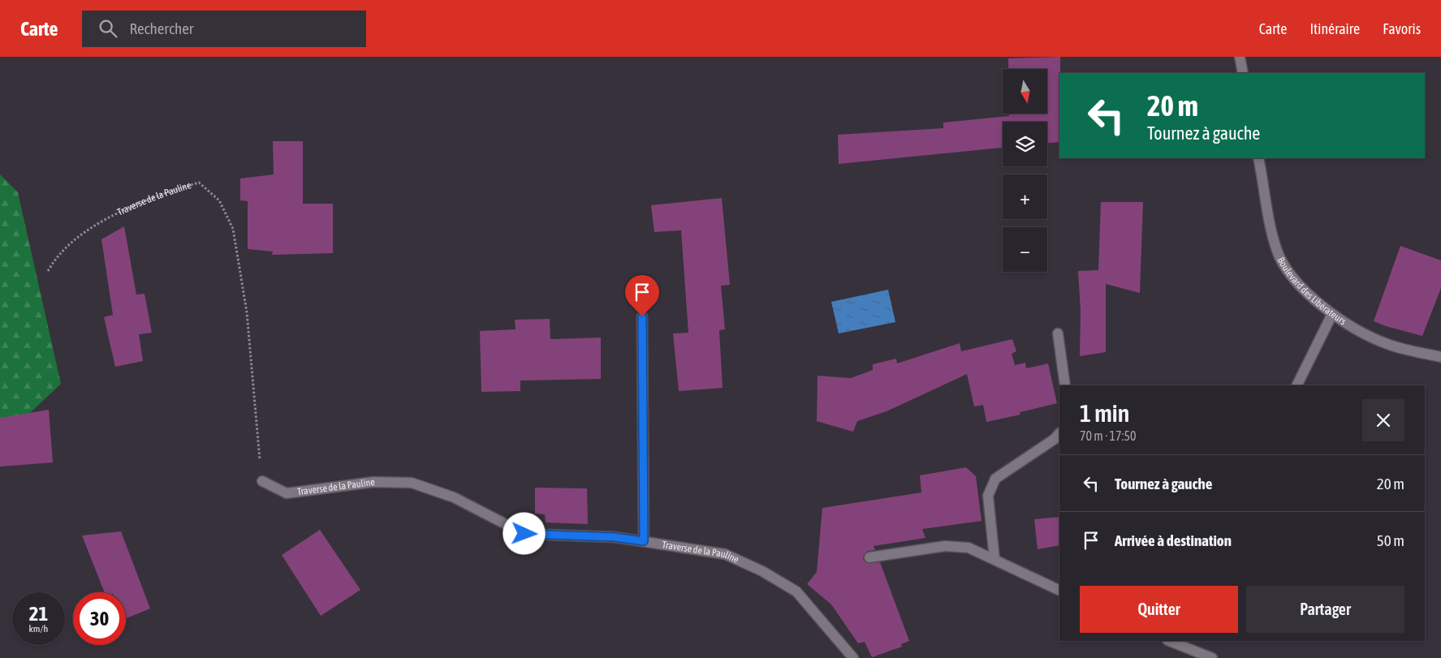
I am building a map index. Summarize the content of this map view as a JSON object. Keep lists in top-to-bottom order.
{
  "streets": {
    "street": ["Traverse de la Pauline", "Boulevard des Libérateurs"]
  },
  "north": "bottom",
  "page": {
    "header": "Carte",
    "search": "Rechercher",
    "nav": ["Carte", "Itinéraire", "Favoris"],
    "map_buttons": ["+", "−"],
    "turn": ["20 m", "Tournez à gauche"],
    "heading": ["1 min", "70 m · 17:50"],
    "list": [
      {
        "name": "Tournez à gauche",
        "value": "20 m"
      },
      {
        "name": "Arrivée à destination",
        "value": "50 m"
      }
    ],
    "buttons": ["Quitter", "Partager"],
    "speed": "21 km/h",
    "limit": "30"
  }
}
